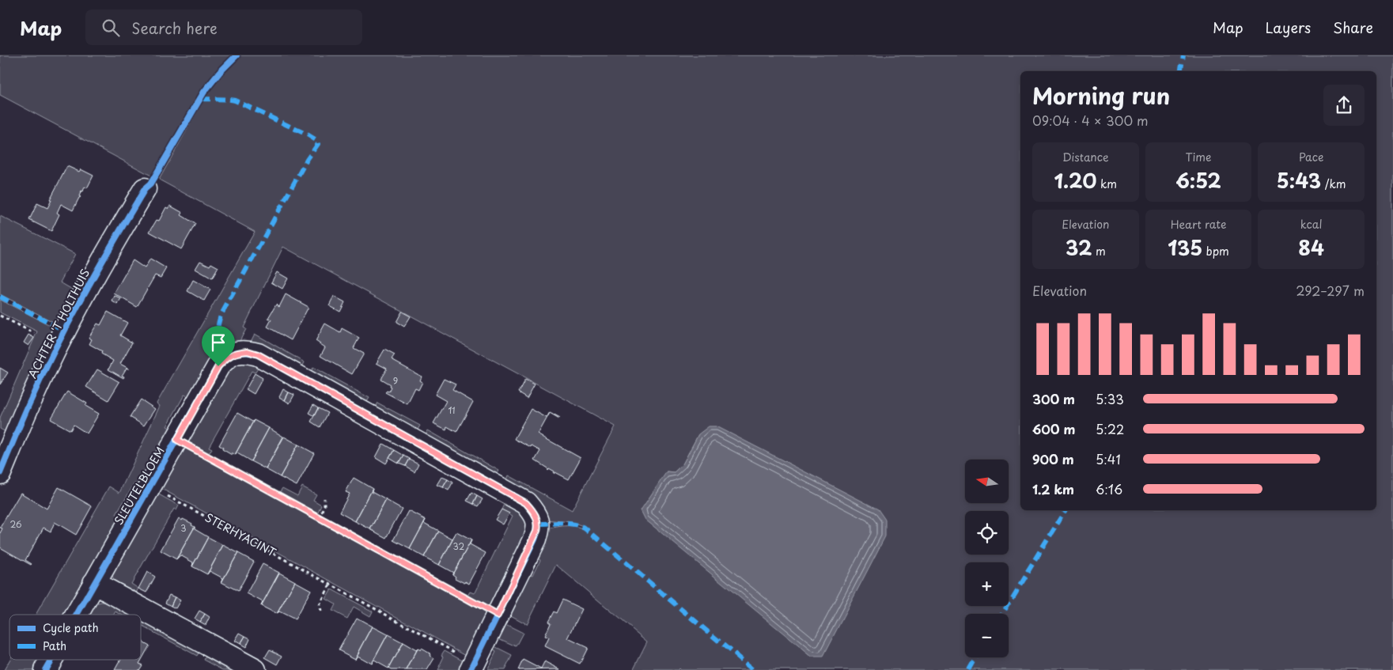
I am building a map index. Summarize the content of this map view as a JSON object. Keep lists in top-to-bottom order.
{
  "streets": {
    "street": ["ACHTER 'T HOLTHUIS", "SLEUTELBLOEM"],
    "path": ["STERHYACINT"]
  },
  "crossings": [
    ["SLEUTELBLOEM", "STERHYACINT"]
  ],
  "house_numbers": [
    "9",
    "11",
    "26",
    "3",
    "32"
  ],
  "legend": ["Cycle path", "Path"],
  "north": "left",
  "page": {
    "header": "Map",
    "search": "Search here",
    "nav": ["Map", "Layers", "Share"],
    "heading": ["Morning run", "09:04 · 4 × 300 m"],
    "stats": [
      ["Distance", "1.20 km"],
      ["Time", "6:52"],
      ["Pace", "5:43 /km"],
      ["Elevation", "32 m"],
      ["Heart rate", "135 bpm"],
      ["kcal", "84"]
    ],
    "chart": ["Elevation", "292–297 m"],
    "list": [
      {
        "name": "300 m",
        "note": "5:33"
      },
      {
        "name": "600 m",
        "note": "5:22"
      },
      {
        "name": "900 m",
        "note": "5:41"
      },
      {
        "name": "1.2 km",
        "note": "6:16"
      }
    ],
    "map_buttons": ["+", "−"]
  }
}
